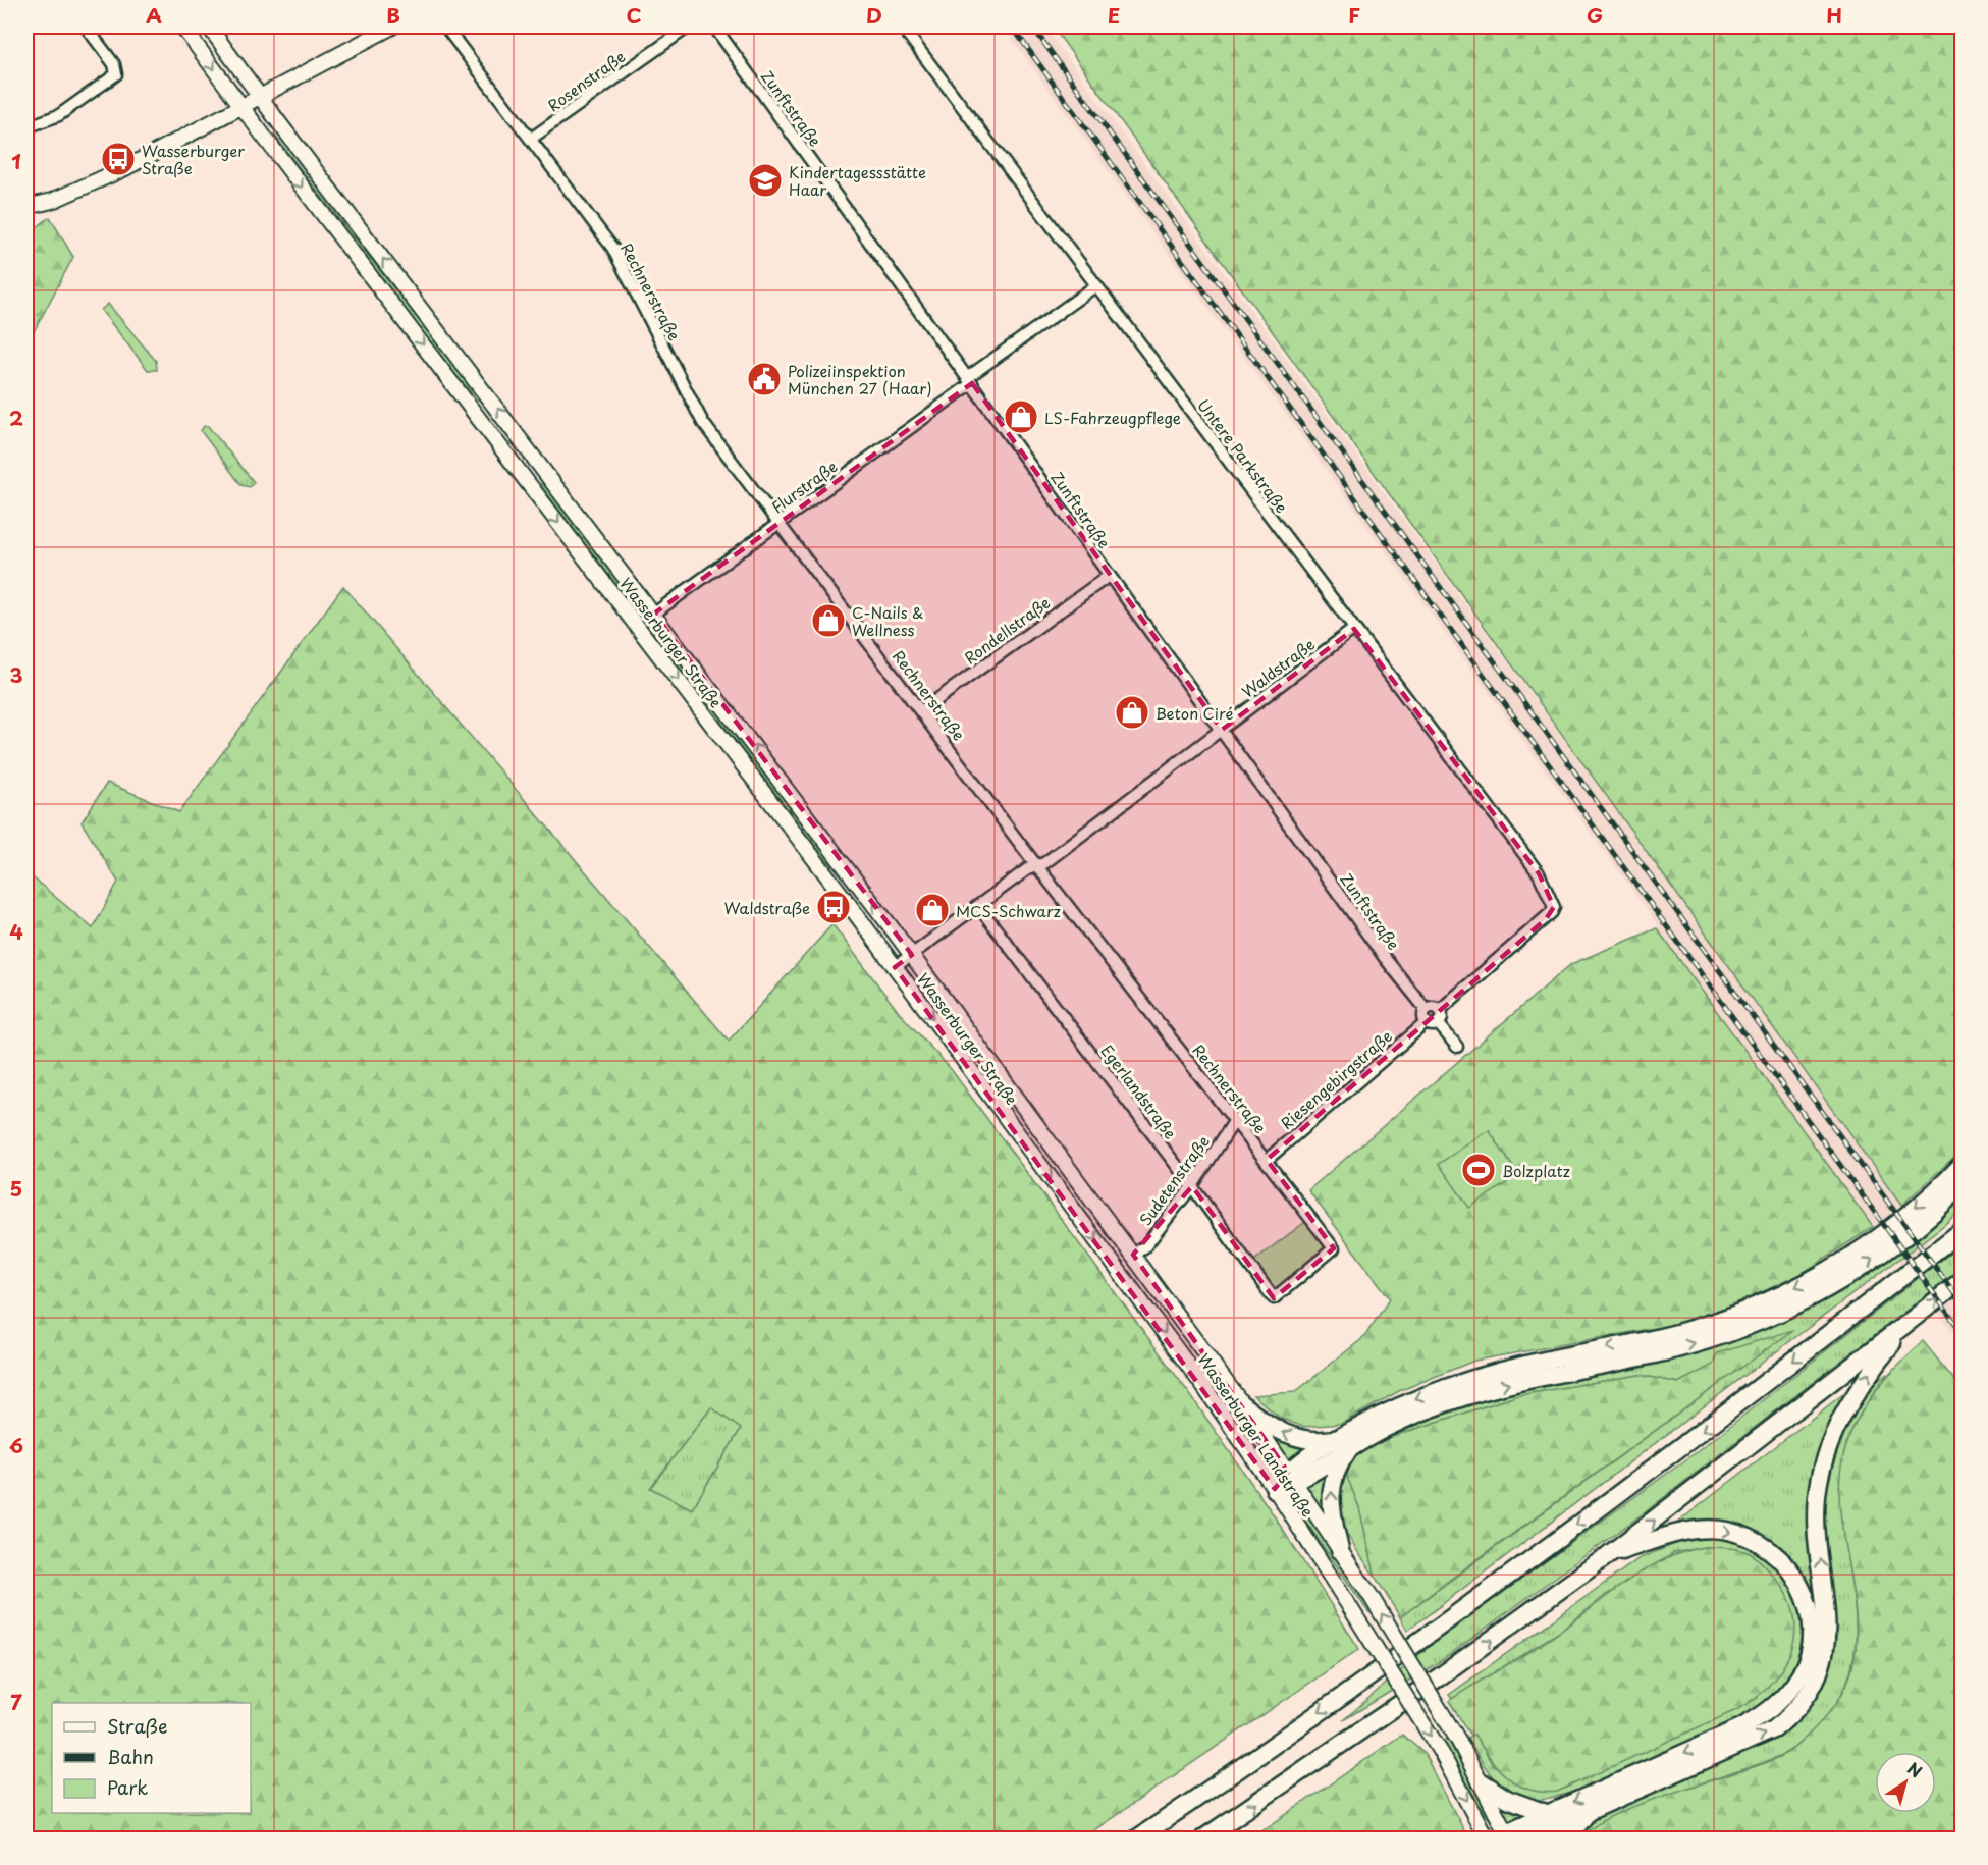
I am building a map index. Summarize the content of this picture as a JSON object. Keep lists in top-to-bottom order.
{
  "streets": {
    "main road": ["Wasserburger Straße", "Wasserburger Landstraße"],
    "street": [
      "Rosenstraße",
      "Zunftstraße",
      "Rechnerstraße",
      "Untere Parkstraße",
      "Flurstraße",
      "Rondellstraße",
      "Waldstraße",
      "Riesengebirgstraße",
      "Egerlandstraße",
      "Sudetenstraße"
    ]
  },
  "crossings": [
    ["Rosenstraße", "Rechnerstraße"],
    ["Zunftstraße", "Untere Parkstraße"],
    ["Zunftstraße", "Flurstraße"],
    ["Zunftstraße", "Rondellstraße"],
    ["Zunftstraße", "Waldstraße"],
    ["Zunftstraße", "Riesengebirgstraße"],
    ["Rechnerstraße", "Flurstraße"],
    ["Rechnerstraße", "Rondellstraße"],
    ["Rechnerstraße", "Waldstraße"],
    ["Rechnerstraße", "Riesengebirgstraße"],
    ["Rechnerstraße", "Egerlandstraße"],
    ["Rechnerstraße", "Sudetenstraße"],
    ["Untere Parkstraße", "Flurstraße"],
    ["Untere Parkstraße", "Waldstraße"],
    ["Untere Parkstraße", "Riesengebirgstraße"],
    ["Flurstraße", "Wasserburger Straße"],
    ["Wasserburger Straße", "Waldstraße"],
    ["Wasserburger Straße", "Sudetenstraße"],
    ["Wasserburger Straße", "Wasserburger Landstraße"],
    ["Waldstraße", "Egerlandstraße"],
    ["Egerlandstraße", "Sudetenstraße"]
  ],
  "places": {
    "bus stop": ["Wasserburger Straße", "Waldstraße"],
    "school or university": ["Kindertagessstätte Haar"],
    "public building": ["Polizeiinspektion München 27 (Haar)"],
    "shop": [
      "LS-Fahrzeugpflege",
      "C-Nails & Wellness",
      "Beton Ciré",
      "MCS-Schwarz"
    ],
    "sports": ["Bolzplatz"]
  },
  "legend": ["Straße", "Bahn", "Park"],
  "north": "top right",
  "grid": {
    "columns": [
      "A",
      "B",
      "C",
      "D",
      "E",
      "F",
      "G",
      "H"
    ],
    "rows": [
      "1",
      "2",
      "3",
      "4",
      "5",
      "6",
      "7"
    ]
  }
}
